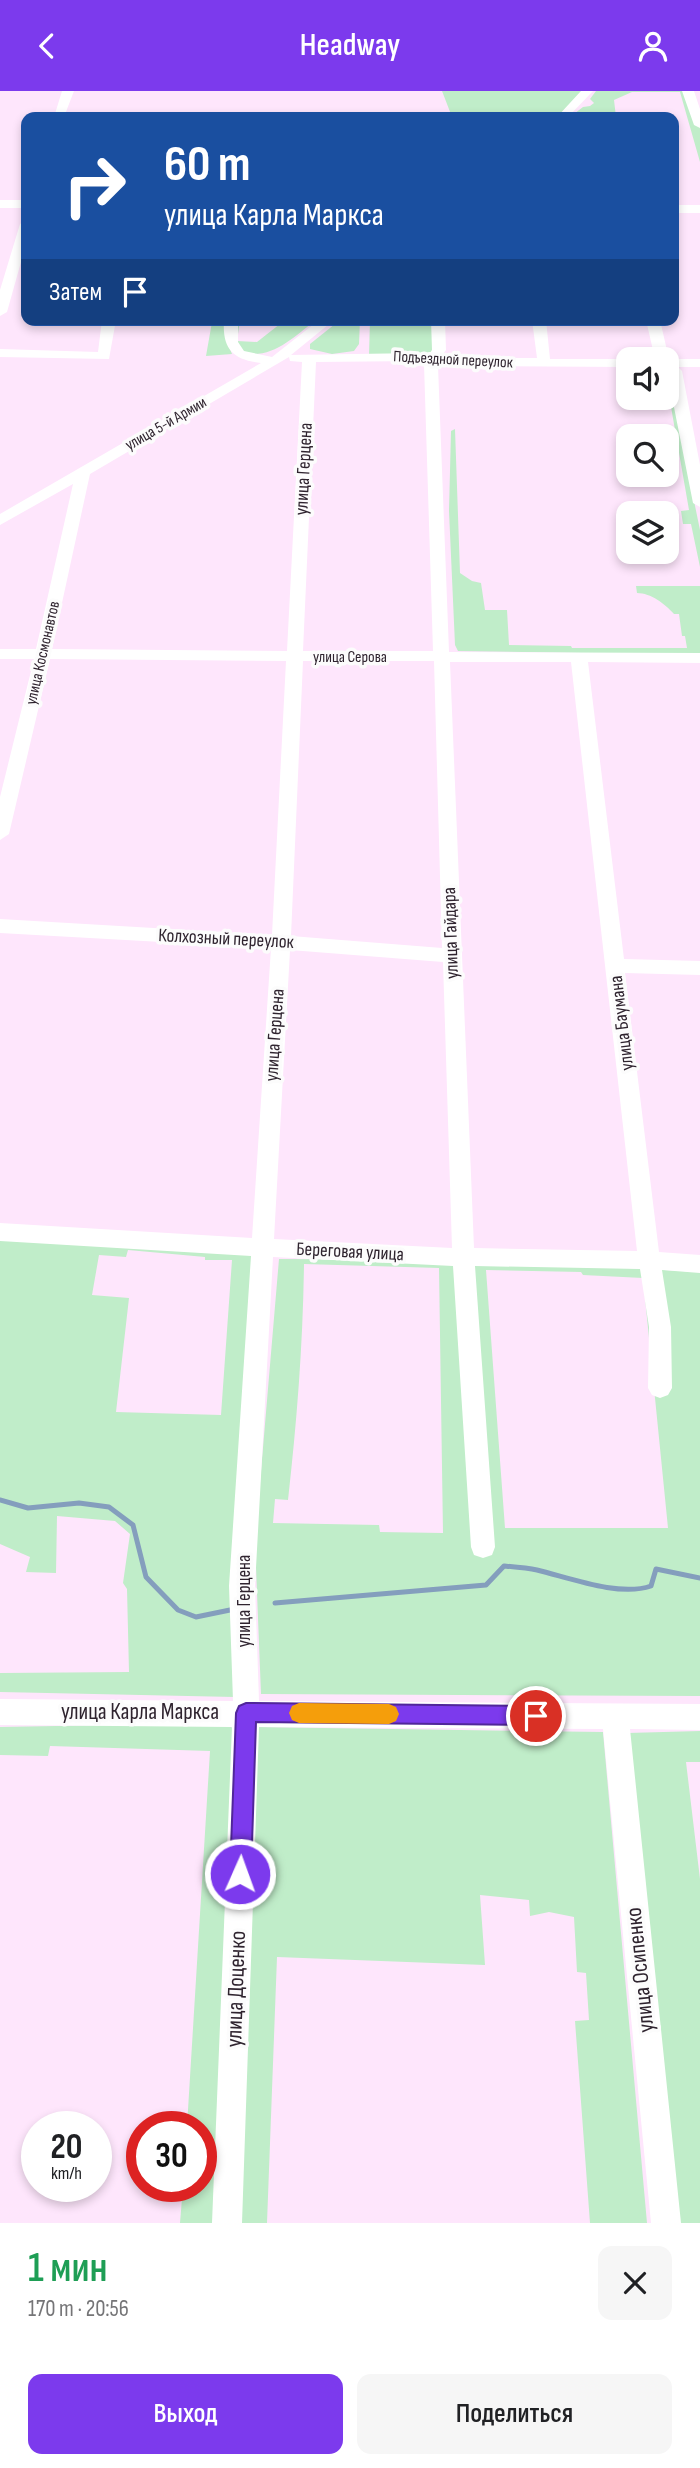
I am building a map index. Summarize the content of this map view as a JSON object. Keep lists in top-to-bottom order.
{
  "streets": {
    "street": [
      "Подъездной переулок",
      "улица 5-й Армии",
      "улица Герцена",
      "улица Космонавтов",
      "улица Серова",
      "улица Гайдара",
      "Колхозный переулок",
      "улица Баумана",
      "Береговая улица",
      "улица Карла Маркса",
      "улица Осипенко",
      "улица Доценко"
    ]
  },
  "crossings": [
    ["Подъездной переулок", "улица 5-й Армии"],
    ["Подъездной переулок", "улица Герцена"],
    ["Подъездной переулок", "улица Гайдара"],
    ["улица 5-й Армии", "улица Космонавтов"],
    ["улица Герцена", "улица Серова"],
    ["улица Герцена", "Колхозный переулок"],
    ["улица Герцена", "Береговая улица"],
    ["улица Герцена", "улица Карла Маркса"],
    ["улица Герцена", "улица Доценко"],
    ["улица Космонавтов", "улица Серова"],
    ["улица Серова", "улица Гайдара"],
    ["улица Серова", "улица Баумана"],
    ["улица Гайдара", "Колхозный переулок"],
    ["улица Гайдара", "Береговая улица"],
    ["улица Баумана", "Береговая улица"],
    ["улица Карла Маркса", "улица Осипенко"],
    ["улица Карла Маркса", "улица Доценко"]
  ],
  "page": {
    "header": "Headway",
    "turn": ["60 m", "улица Карла Маркса"],
    "then": "Затем",
    "speed": "20 km/h",
    "limit": "30",
    "heading": ["1 мин", "170 m · 20:56"],
    "buttons": ["Выход", "Поделиться"]
  }
}
